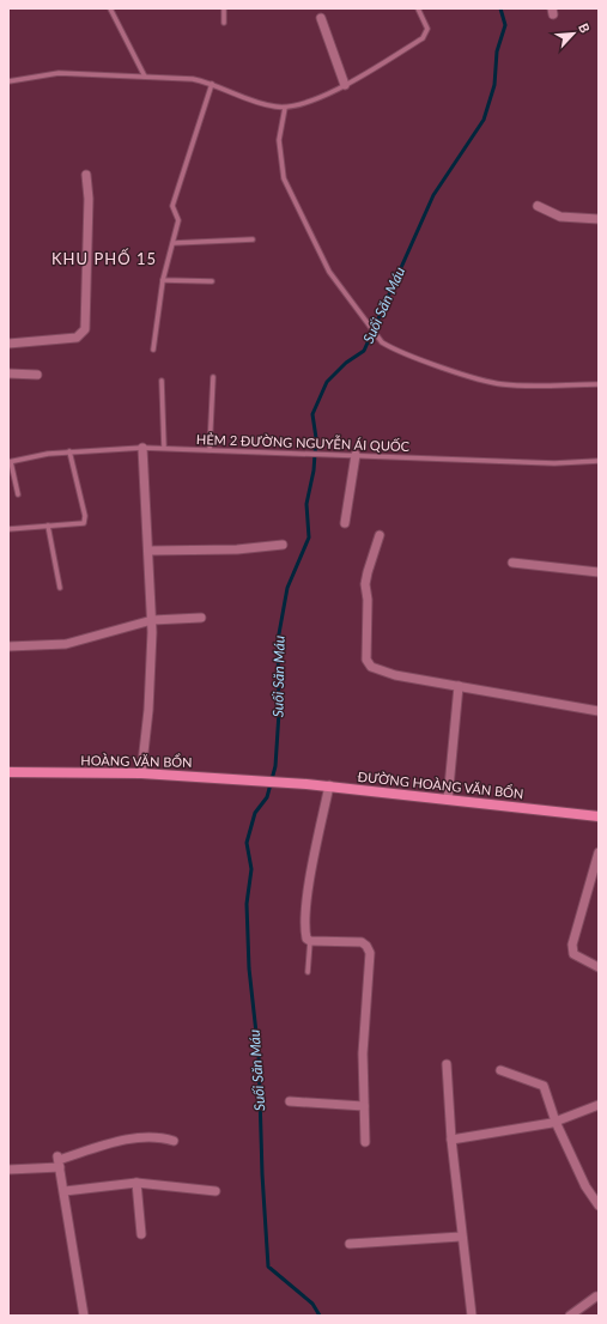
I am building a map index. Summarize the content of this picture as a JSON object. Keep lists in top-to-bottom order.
{
  "streets": {
    "main road": ["HOÀNG VĂN BỔN", "ĐƯỜNG HOÀNG VĂN BỔN"],
    "lane": ["HẺM 2 ĐƯỜNG NGUYỄN ÁI QUỐC"]
  },
  "crossings": [
    ["HOÀNG VĂN BỔN", "ĐƯỜNG HOÀNG VĂN BỔN"]
  ],
  "districts": ["KHU PHỐ 15"],
  "water": ["Suối Săn Máu"],
  "north": "top right"
}
